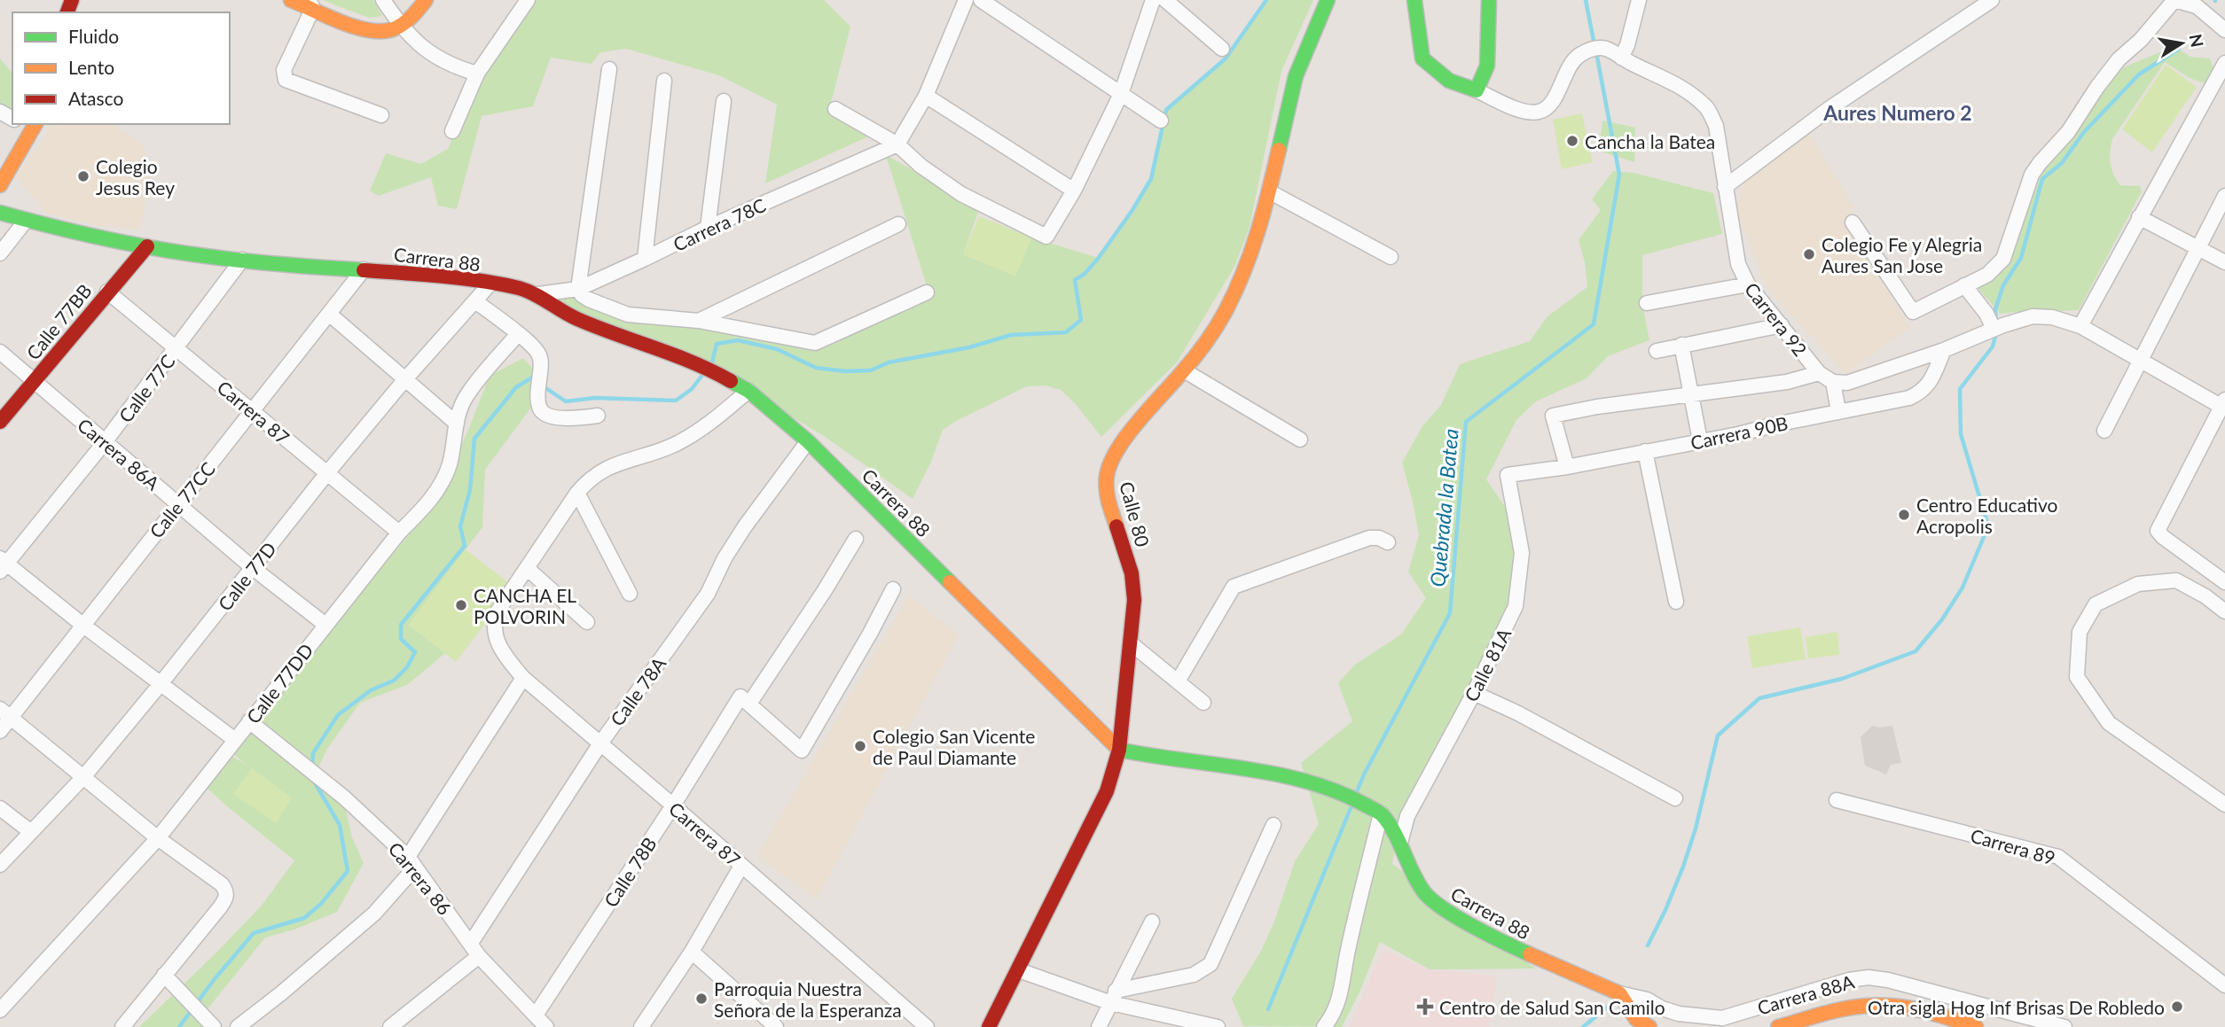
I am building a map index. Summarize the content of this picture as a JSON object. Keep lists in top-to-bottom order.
{
  "streets": {
    "street": [
      "Carrera 78C",
      "Carrera 88",
      "Carrera 92",
      "Calle 77BB",
      "Calle 77C",
      "Carrera 87",
      "Carrera 90B",
      "Carrera 86A",
      "Calle 77CC",
      "Calle 80",
      "Calle 77D",
      "Calle 81A",
      "Calle 77DD",
      "Calle 78A",
      "Carrera 89",
      "Calle 78B",
      "Carrera 86",
      "Carrera 88A"
    ]
  },
  "crossings": [
    ["Carrera 78C", "Carrera 88"],
    ["Carrera 88", "Calle 77BB"],
    ["Carrera 88", "Calle 77C"],
    ["Carrera 88", "Calle 77CC"],
    ["Carrera 88", "Calle 80"],
    ["Carrera 88", "Calle 77D"],
    ["Carrera 88", "Calle 81A"],
    ["Carrera 88", "Calle 78A"],
    ["Carrera 88", "Carrera 88A"],
    ["Calle 77BB", "Carrera 87"],
    ["Calle 77BB", "Carrera 86A"],
    ["Calle 77C", "Carrera 87"],
    ["Calle 77C", "Carrera 86A"],
    ["Carrera 87", "Calle 77CC"],
    ["Carrera 87", "Calle 77D"],
    ["Carrera 87", "Calle 77DD"],
    ["Carrera 87", "Calle 78A"],
    ["Carrera 87", "Calle 78B"],
    ["Carrera 90B", "Calle 81A"],
    ["Carrera 86A", "Calle 77CC"],
    ["Carrera 86A", "Calle 77D"],
    ["Carrera 86A", "Calle 77DD"],
    ["Calle 77DD", "Carrera 86"],
    ["Calle 78A", "Carrera 86"],
    ["Calle 78B", "Carrera 86"]
  ],
  "districts": ["Aures Numero 2"],
  "water": ["Quebrada la Batea"],
  "places": {
    "other": [
      "Cancha la Batea",
      "Colegio Jesus Rey",
      "Colegio Fe y Alegria Aures San Jose",
      "Centro Educativo Acropolis",
      "CANCHA EL POLVORIN",
      "Colegio San Vicente de Paul Diamante",
      "Parroquia Nuestra Señora de la Esperanza",
      "Otra sigla Hog Inf Brisas De Robledo"
    ],
    "health": ["Centro de Salud San Camilo"]
  },
  "legend": ["Fluido", "Lento", "Atasco"],
  "north": "right"
}
